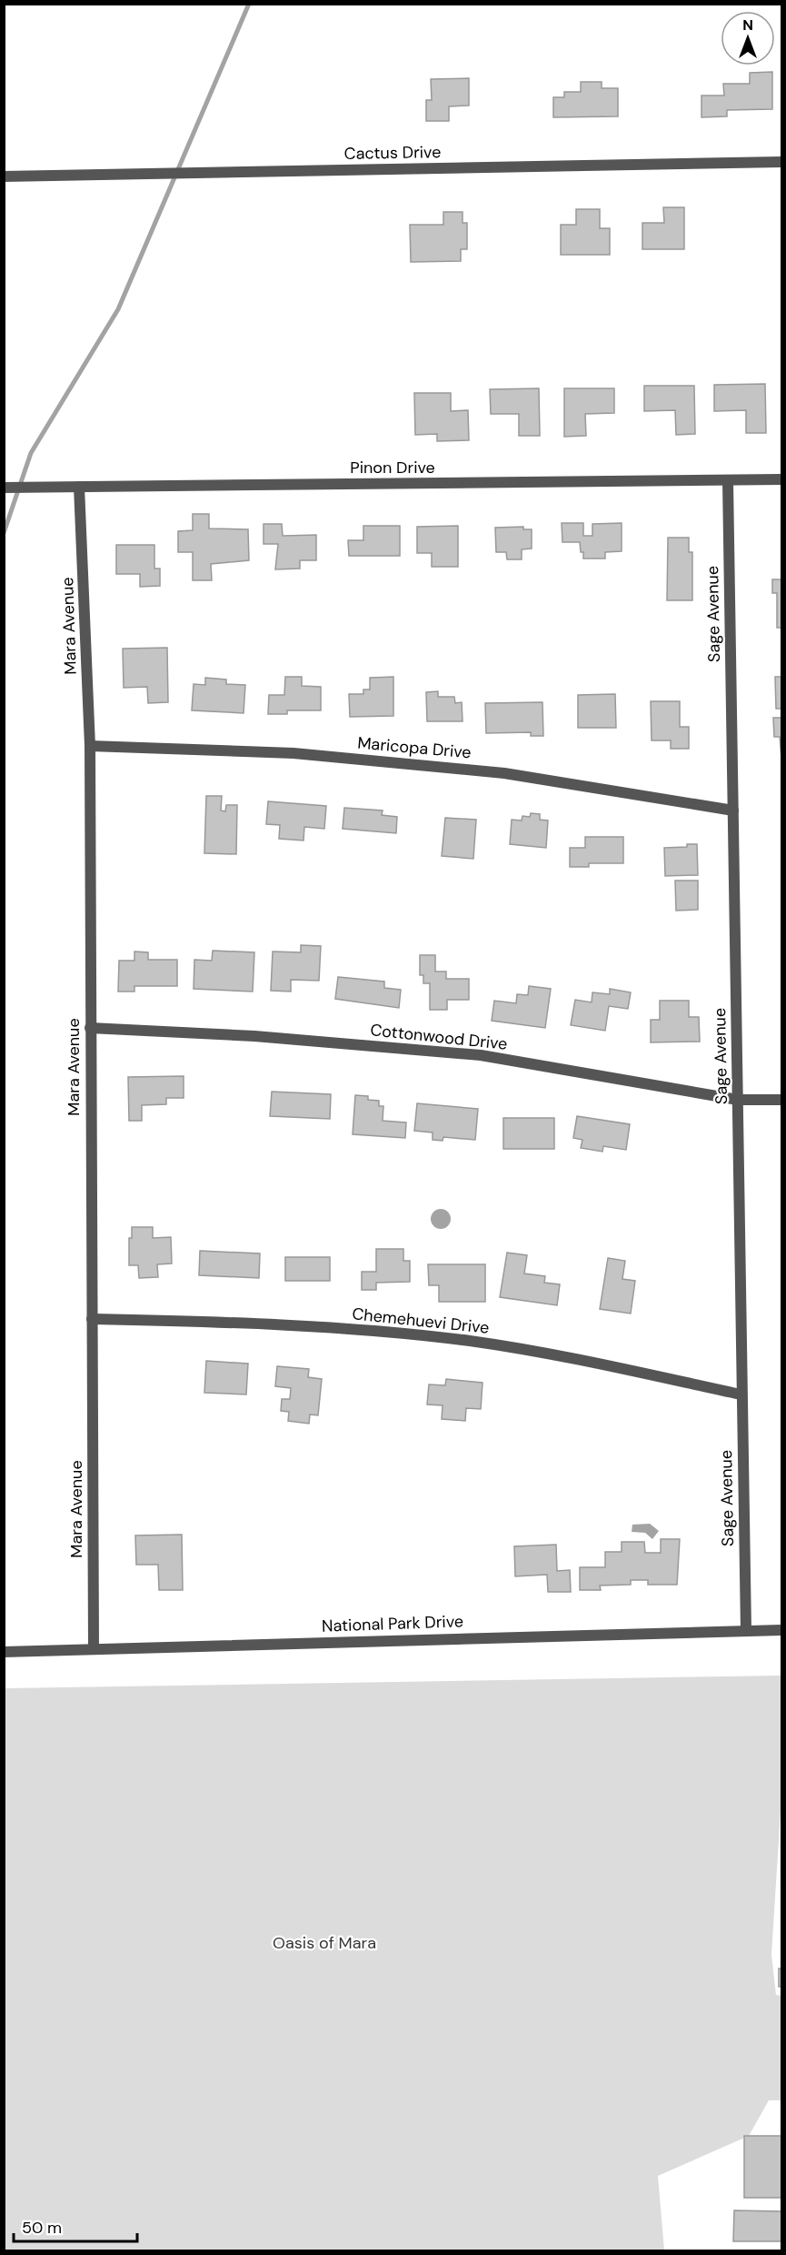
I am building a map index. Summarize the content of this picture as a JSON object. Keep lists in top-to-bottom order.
{
  "streets": {
    "street": [
      "Cactus Drive",
      "Pinon Drive",
      "Sage Avenue",
      "Mara Avenue",
      "Maricopa Drive",
      "Cottonwood Drive",
      "Chemehuevi Drive",
      "National Park Drive"
    ]
  },
  "crossings": [
    ["Pinon Drive", "Sage Avenue"],
    ["Pinon Drive", "Mara Avenue"],
    ["Sage Avenue", "Maricopa Drive"],
    ["Sage Avenue", "Cottonwood Drive"],
    ["Sage Avenue", "Chemehuevi Drive"],
    ["Sage Avenue", "National Park Drive"],
    ["Mara Avenue", "Maricopa Drive"],
    ["Mara Avenue", "Cottonwood Drive"],
    ["Mara Avenue", "Chemehuevi Drive"],
    ["Mara Avenue", "National Park Drive"]
  ],
  "parks": ["Oasis of Mara"],
  "scale_bar": "50 m",
  "north": "top"
}
